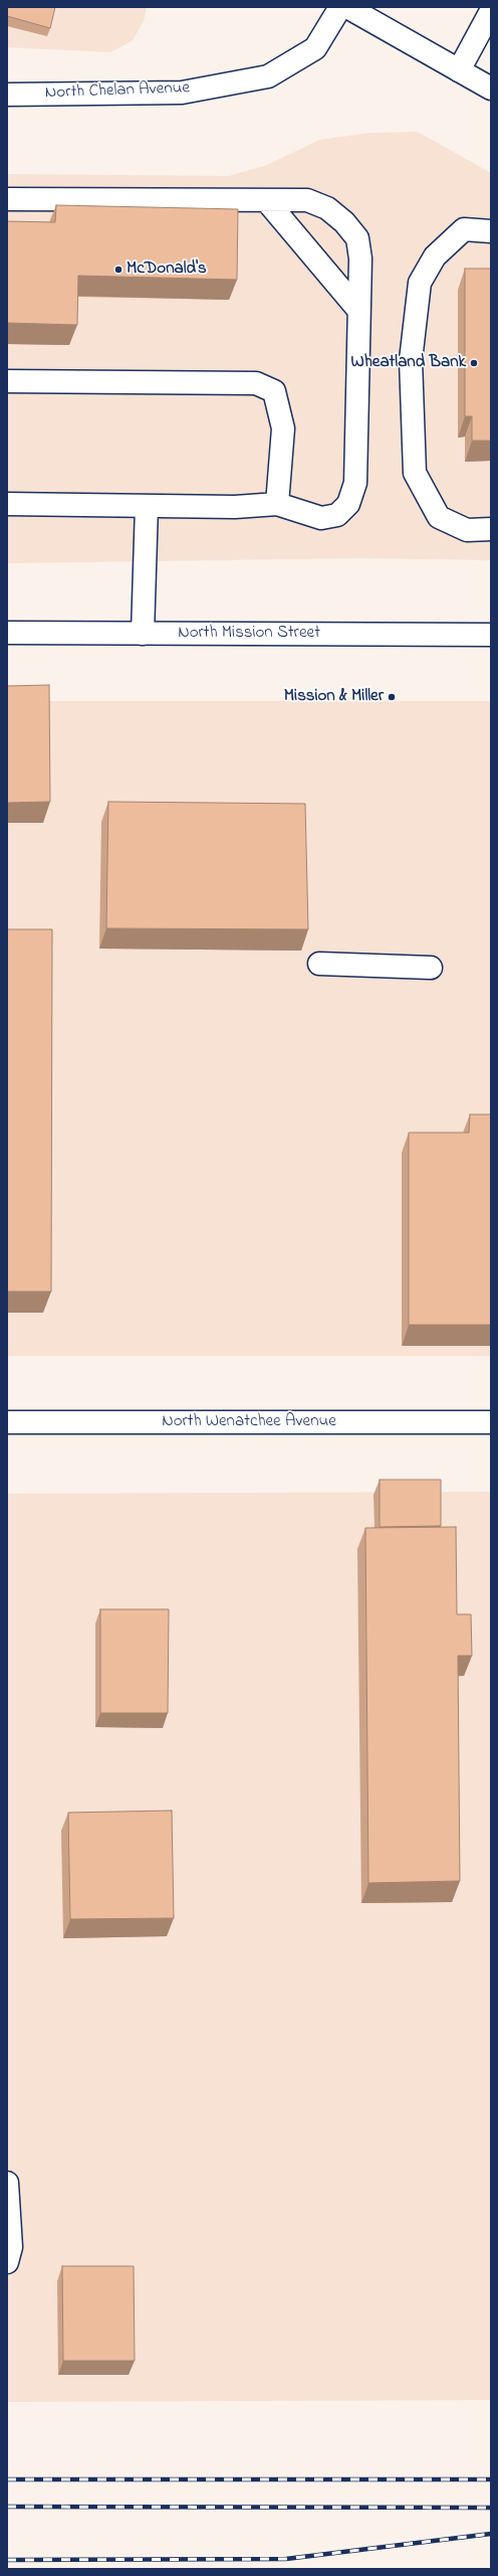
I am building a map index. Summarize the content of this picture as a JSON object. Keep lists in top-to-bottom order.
{
  "streets": {
    "main road": ["North Chelan Avenue", "North Mission Street", "North Wenatchee Avenue"]
  },
  "places": ["McDonald's", "Wheatland Bank", "Mission & Miller"]
}
